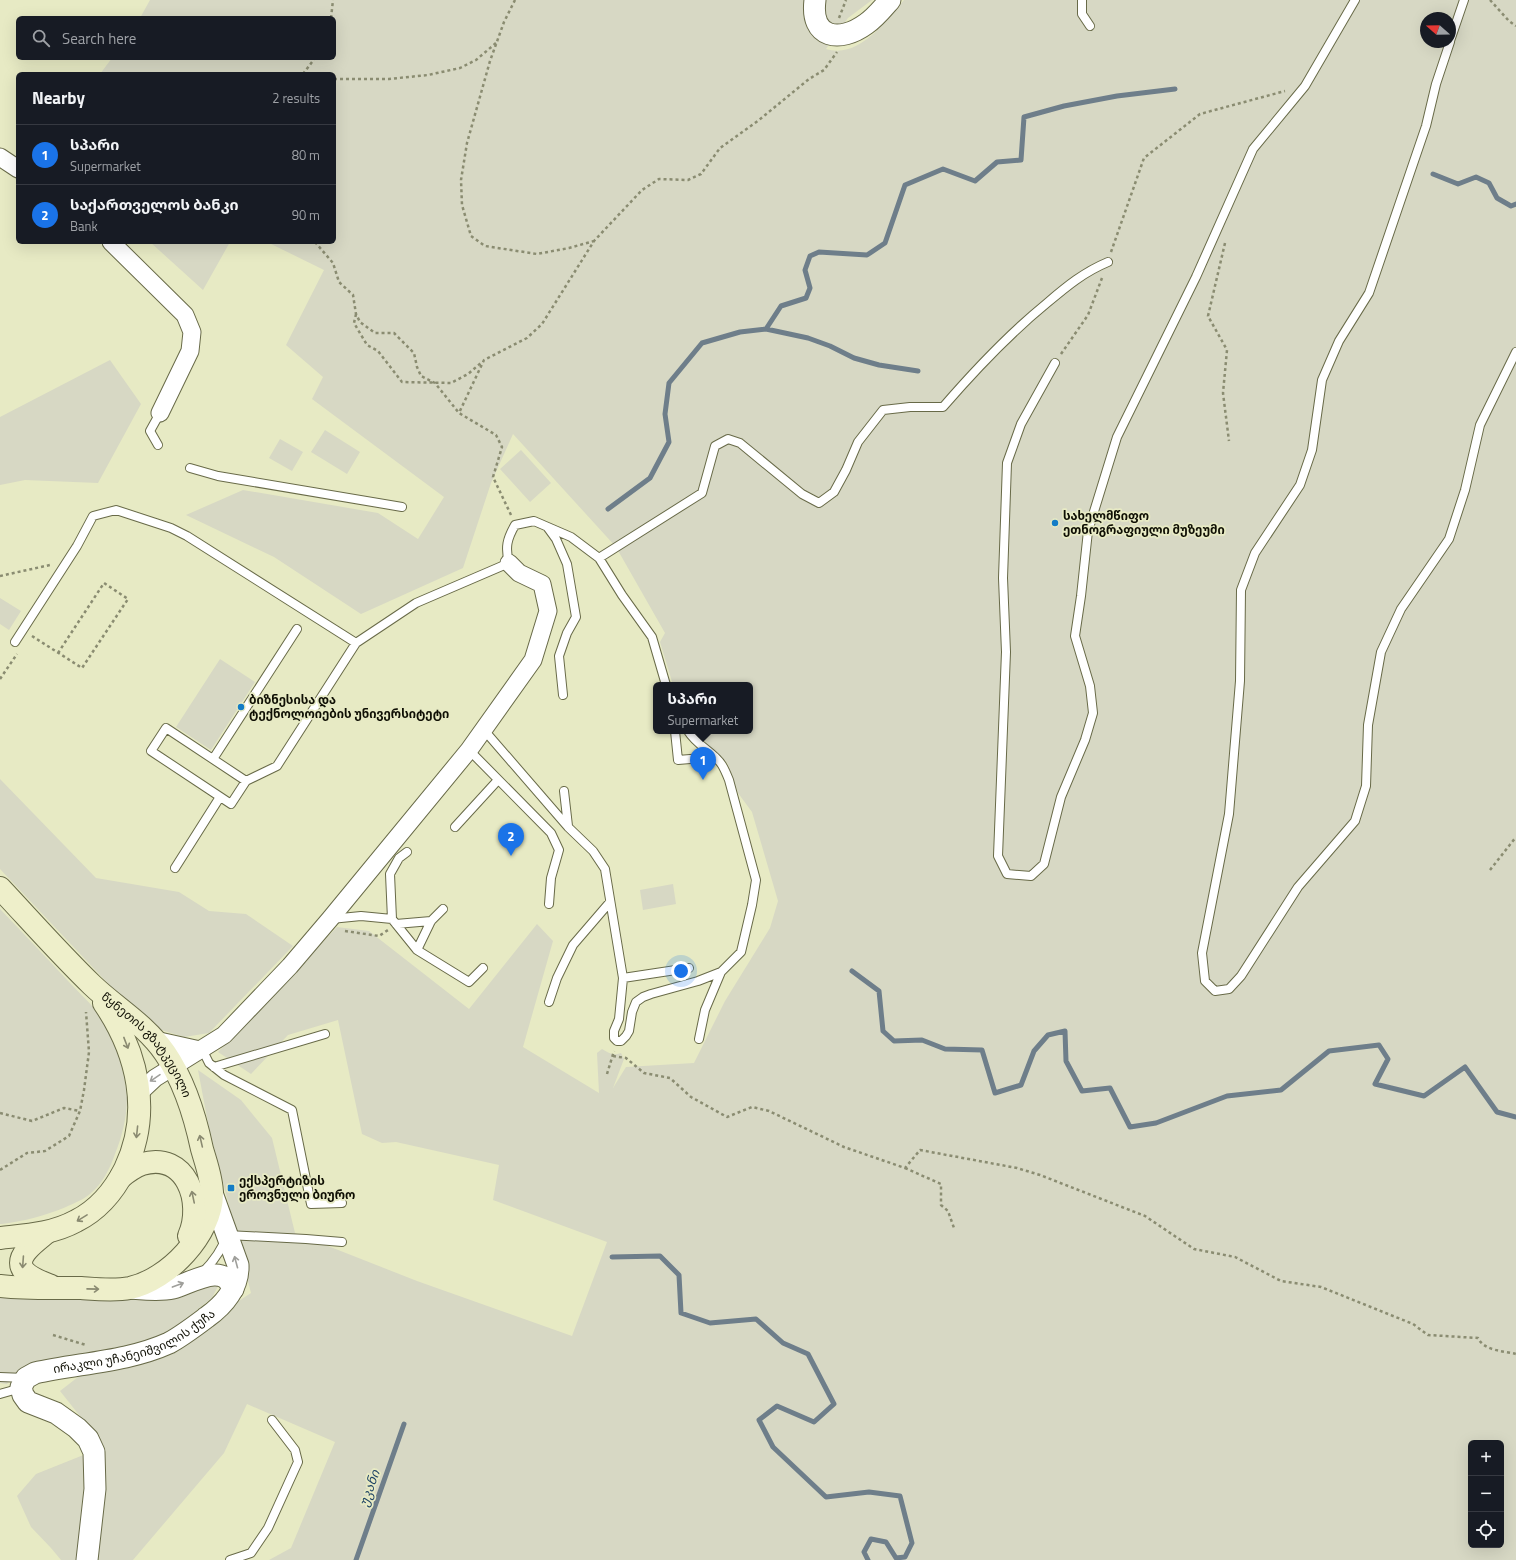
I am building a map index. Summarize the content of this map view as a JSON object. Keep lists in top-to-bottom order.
{
  "streets": {
    "main road": ["წყნეთის გზატკეცილი"],
    "street": ["ირაკლი უჩანეიშვილის ქუჩა"]
  },
  "crossings": [
    ["წყნეთის გზატკეცილი", "ირაკლი უჩანეიშვილის ქუჩა"]
  ],
  "water": ["უკანი"],
  "places": {
    "other": ["სახელმწიფო ეთნოგრაფიული მუზეუმი", "ბიზნესისა და ტექნოლოიების უნივერსიტეტი"],
    "transit": ["ექსპერტიზის ეროვნული ბიურო"]
  },
  "north": "left",
  "page": {
    "search": "Search here",
    "heading": ["Nearby", "2 results"],
    "list": [
      {
        "mark": "1",
        "name": "სპარი",
        "note": "Supermarket",
        "value": "80 m"
      },
      {
        "mark": "2",
        "name": "საქართველოს ბანკი",
        "note": "Bank",
        "value": "90 m"
      }
    ],
    "popup": ["სპარი", "Supermarket"],
    "pins": ["1", "2"],
    "map_buttons": ["+", "−"]
  }
}
